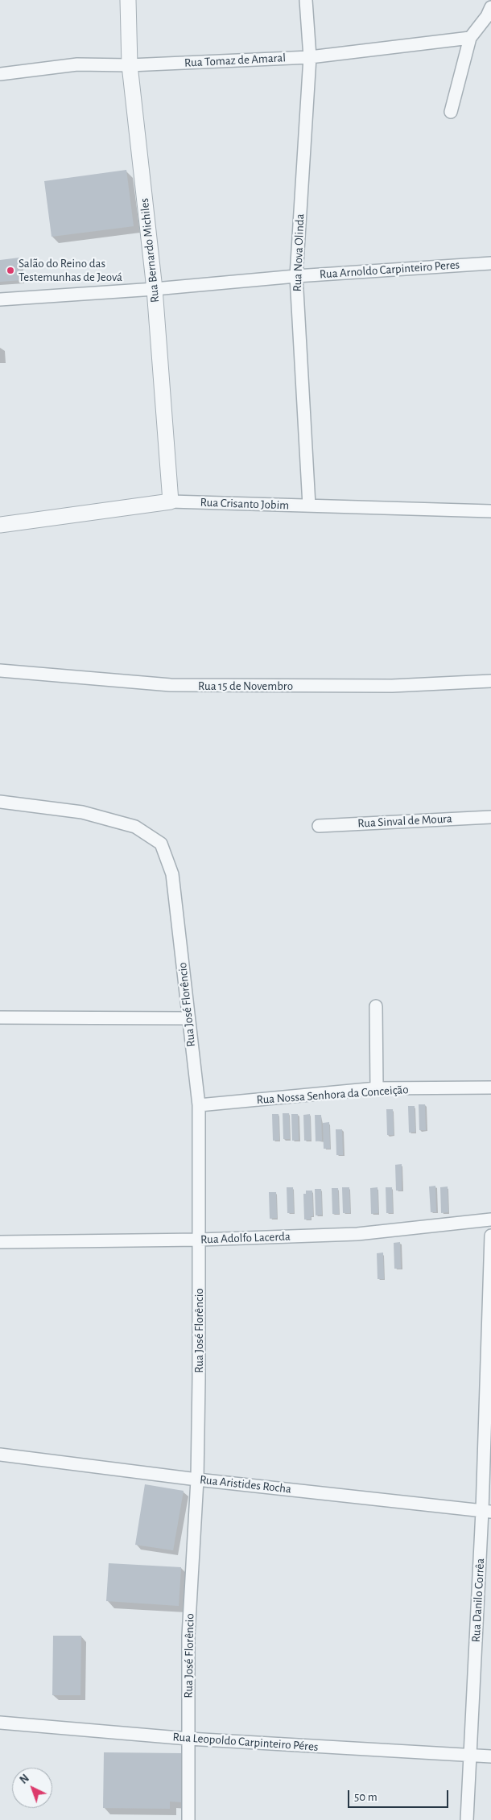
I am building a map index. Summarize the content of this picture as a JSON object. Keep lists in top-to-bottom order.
{
  "streets": {
    "street": [
      "Rua Tomaz de Amaral",
      "Rua Bernardo Michiles",
      "Rua Nova Olinda",
      "Rua Arnoldo Carpinteiro Peres",
      "Rua Crisanto Jobim",
      "Rua 15 de Novembro",
      "Rua Sinval de Moura",
      "Rua José Florêncio",
      "Rua Nossa Senhora da Conceição",
      "Rua Adolfo Lacerda",
      "Rua Aristides Rocha",
      "Rua Danilo Corrêa",
      "Rua Leopoldo Carpinteiro Péres"
    ]
  },
  "crossings": [
    ["Rua Tomaz de Amaral", "Rua Bernardo Michiles"],
    ["Rua Tomaz de Amaral", "Rua Nova Olinda"],
    ["Rua Bernardo Michiles", "Rua Arnoldo Carpinteiro Peres"],
    ["Rua Bernardo Michiles", "Rua Crisanto Jobim"],
    ["Rua Nova Olinda", "Rua Arnoldo Carpinteiro Peres"],
    ["Rua Nova Olinda", "Rua Crisanto Jobim"],
    ["Rua José Florêncio", "Rua Nossa Senhora da Conceição"],
    ["Rua José Florêncio", "Rua Adolfo Lacerda"],
    ["Rua José Florêncio", "Rua Aristides Rocha"],
    ["Rua José Florêncio", "Rua Leopoldo Carpinteiro Péres"],
    ["Rua Aristides Rocha", "Rua Danilo Corrêa"],
    ["Rua Danilo Corrêa", "Rua Leopoldo Carpinteiro Péres"]
  ],
  "places": ["Salão do Reino das Testemunhas de Jeová"],
  "scale_bar": "50 m",
  "north": "top left"
}
